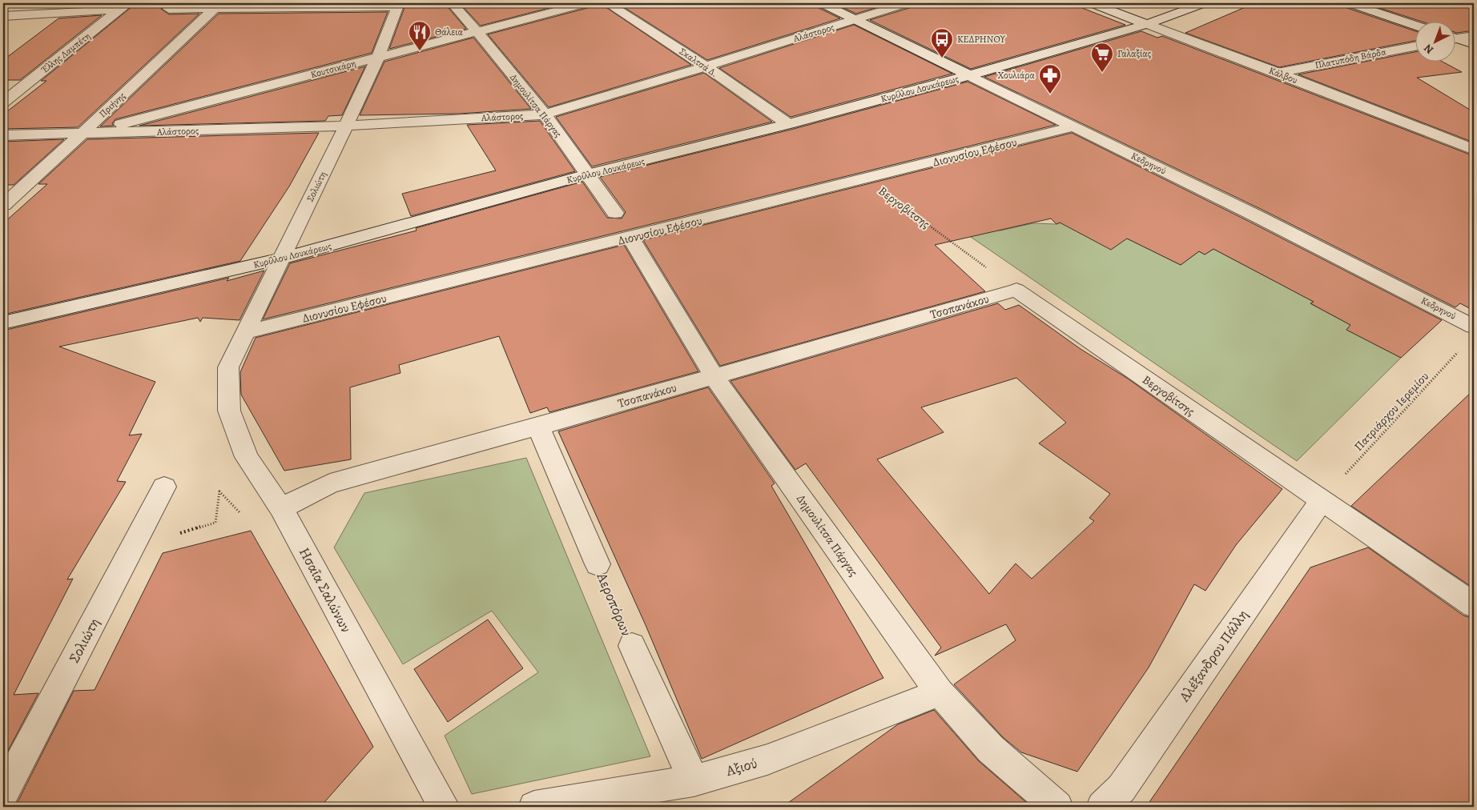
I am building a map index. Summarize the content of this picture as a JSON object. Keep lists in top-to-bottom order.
{
  "streets": {
    "street": [
      "Αλάστορος",
      "Έλλης Λαμπέτη",
      "Πλατυπόδη Βάρδα",
      "Σκαλτσά Δ.",
      "Κουτσικάρη",
      "Κάλβου",
      "Κυρίλλου Λουκάρεως",
      "Πριήνης",
      "Δημουλίτσα Πάργας",
      "Διονυσίου Εφέσου",
      "Κεδρηνού",
      "Σολιώτη",
      "Βεργοβίτσης",
      "Τσοπανάκου",
      "Ησαΐα Σαλώνων",
      "Αεροπόρων",
      "Αλέξανδρου Πάλλη",
      "Αξιού"
    ],
    "path": ["Πατριάρχου Ιερεμίου"]
  },
  "crossings": [
    ["Αλάστορος", "Σκαλτσά Δ."],
    ["Αλάστορος", "Κουτσικάρη"],
    ["Αλάστορος", "Πριήνης"],
    ["Αλάστορος", "Δημουλίτσα Πάργας"],
    ["Αλάστορος", "Κεδρηνού"],
    ["Αλάστορος", "Σολιώτη"],
    ["Πλατυπόδη Βάρδα", "Κάλβου"],
    ["Σκαλτσά Δ.", "Κυρίλλου Λουκάρεως"],
    ["Κουτσικάρη", "Πριήνης"],
    ["Κουτσικάρη", "Δημουλίτσα Πάργας"],
    ["Κουτσικάρη", "Σολιώτη"],
    ["Κάλβου", "Κυρίλλου Λουκάρεως"],
    ["Κυρίλλου Λουκάρεως", "Δημουλίτσα Πάργας"],
    ["Κυρίλλου Λουκάρεως", "Κεδρηνού"],
    ["Κυρίλλου Λουκάρεως", "Σολιώτη"],
    ["Δημουλίτσα Πάργας", "Διονυσίου Εφέσου"],
    ["Δημουλίτσα Πάργας", "Τσοπανάκου"],
    ["Δημουλίτσα Πάργας", "Αξιού"],
    ["Διονυσίου Εφέσου", "Κεδρηνού"],
    ["Διονυσίου Εφέσου", "Σολιώτη"],
    ["Διονυσίου Εφέσου", "Βεργοβίτσης"],
    ["Σολιώτη", "Ησαΐα Σαλώνων"],
    ["Βεργοβίτσης", "Τσοπανάκου"],
    ["Βεργοβίτσης", "Πατριάρχου Ιερεμίου"],
    ["Βεργοβίτσης", "Αλέξανδρου Πάλλη"],
    ["Τσοπανάκου", "Ησαΐα Σαλώνων"],
    ["Τσοπανάκου", "Αεροπόρων"],
    ["Πατριάρχου Ιερεμίου", "Αλέξανδρου Πάλλη"],
    ["Αεροπόρων", "Αξιού"]
  ],
  "places": {
    "restaurant": ["Θάλεια"],
    "bus stop": ["ΚΕΔΡΗΝΟΥ"],
    "supermarket": ["Γαλαξίας"],
    "pharmacy": ["Χουλιάρα"]
  },
  "north": "bottom left"
}
